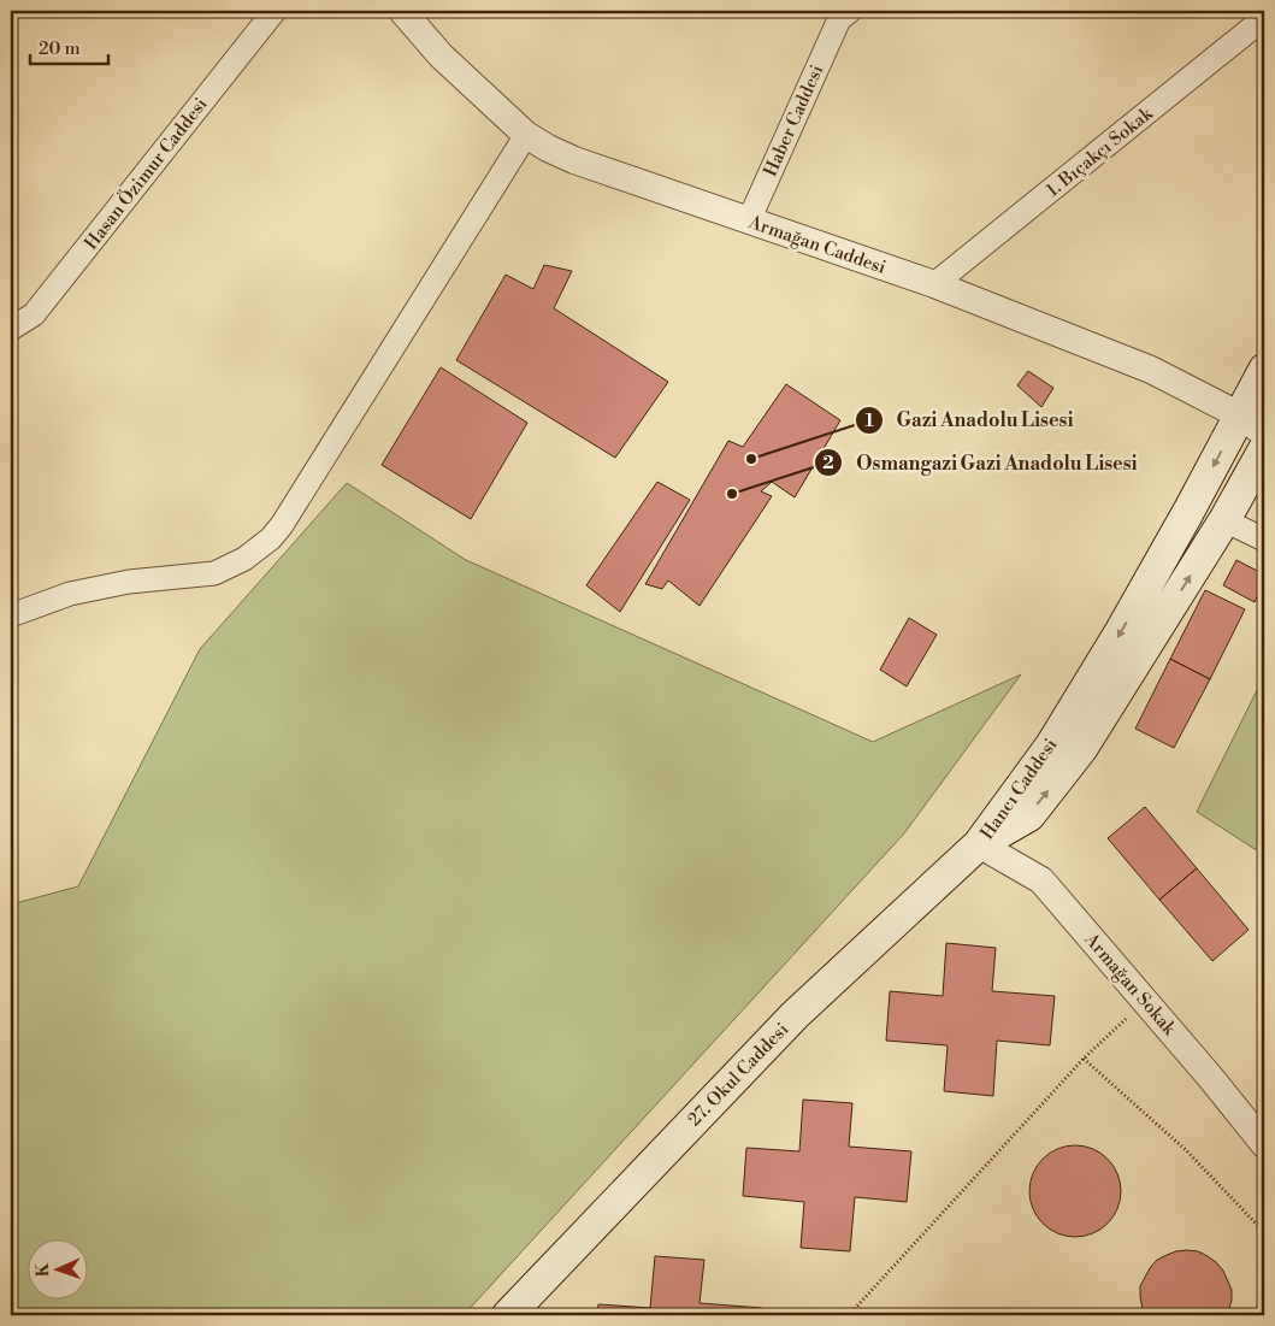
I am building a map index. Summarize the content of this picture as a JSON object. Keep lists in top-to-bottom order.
{
  "streets": {
    "main road": ["Hancı Caddesi", "27. Okul Caddesi"],
    "street": [
      "Haber Caddesi",
      "1. Bıçakçı Sokak",
      "Hasan Özimur Caddesi",
      "Armağan Caddesi",
      "Armağan Sokak"
    ]
  },
  "crossings": [
    ["Haber Caddesi", "Armağan Caddesi"],
    ["1. Bıçakçı Sokak", "Armağan Caddesi"],
    ["Armağan Caddesi", "Hancı Caddesi"],
    ["Hancı Caddesi", "Armağan Sokak"],
    ["Hancı Caddesi", "27. Okul Caddesi"],
    ["Armağan Sokak", "27. Okul Caddesi"]
  ],
  "places": ["Gazi Anadolu Lisesi", "Osmangazi Gazi Anadolu Lisesi"],
  "scale_bar": "20 m",
  "north": "left"
}
